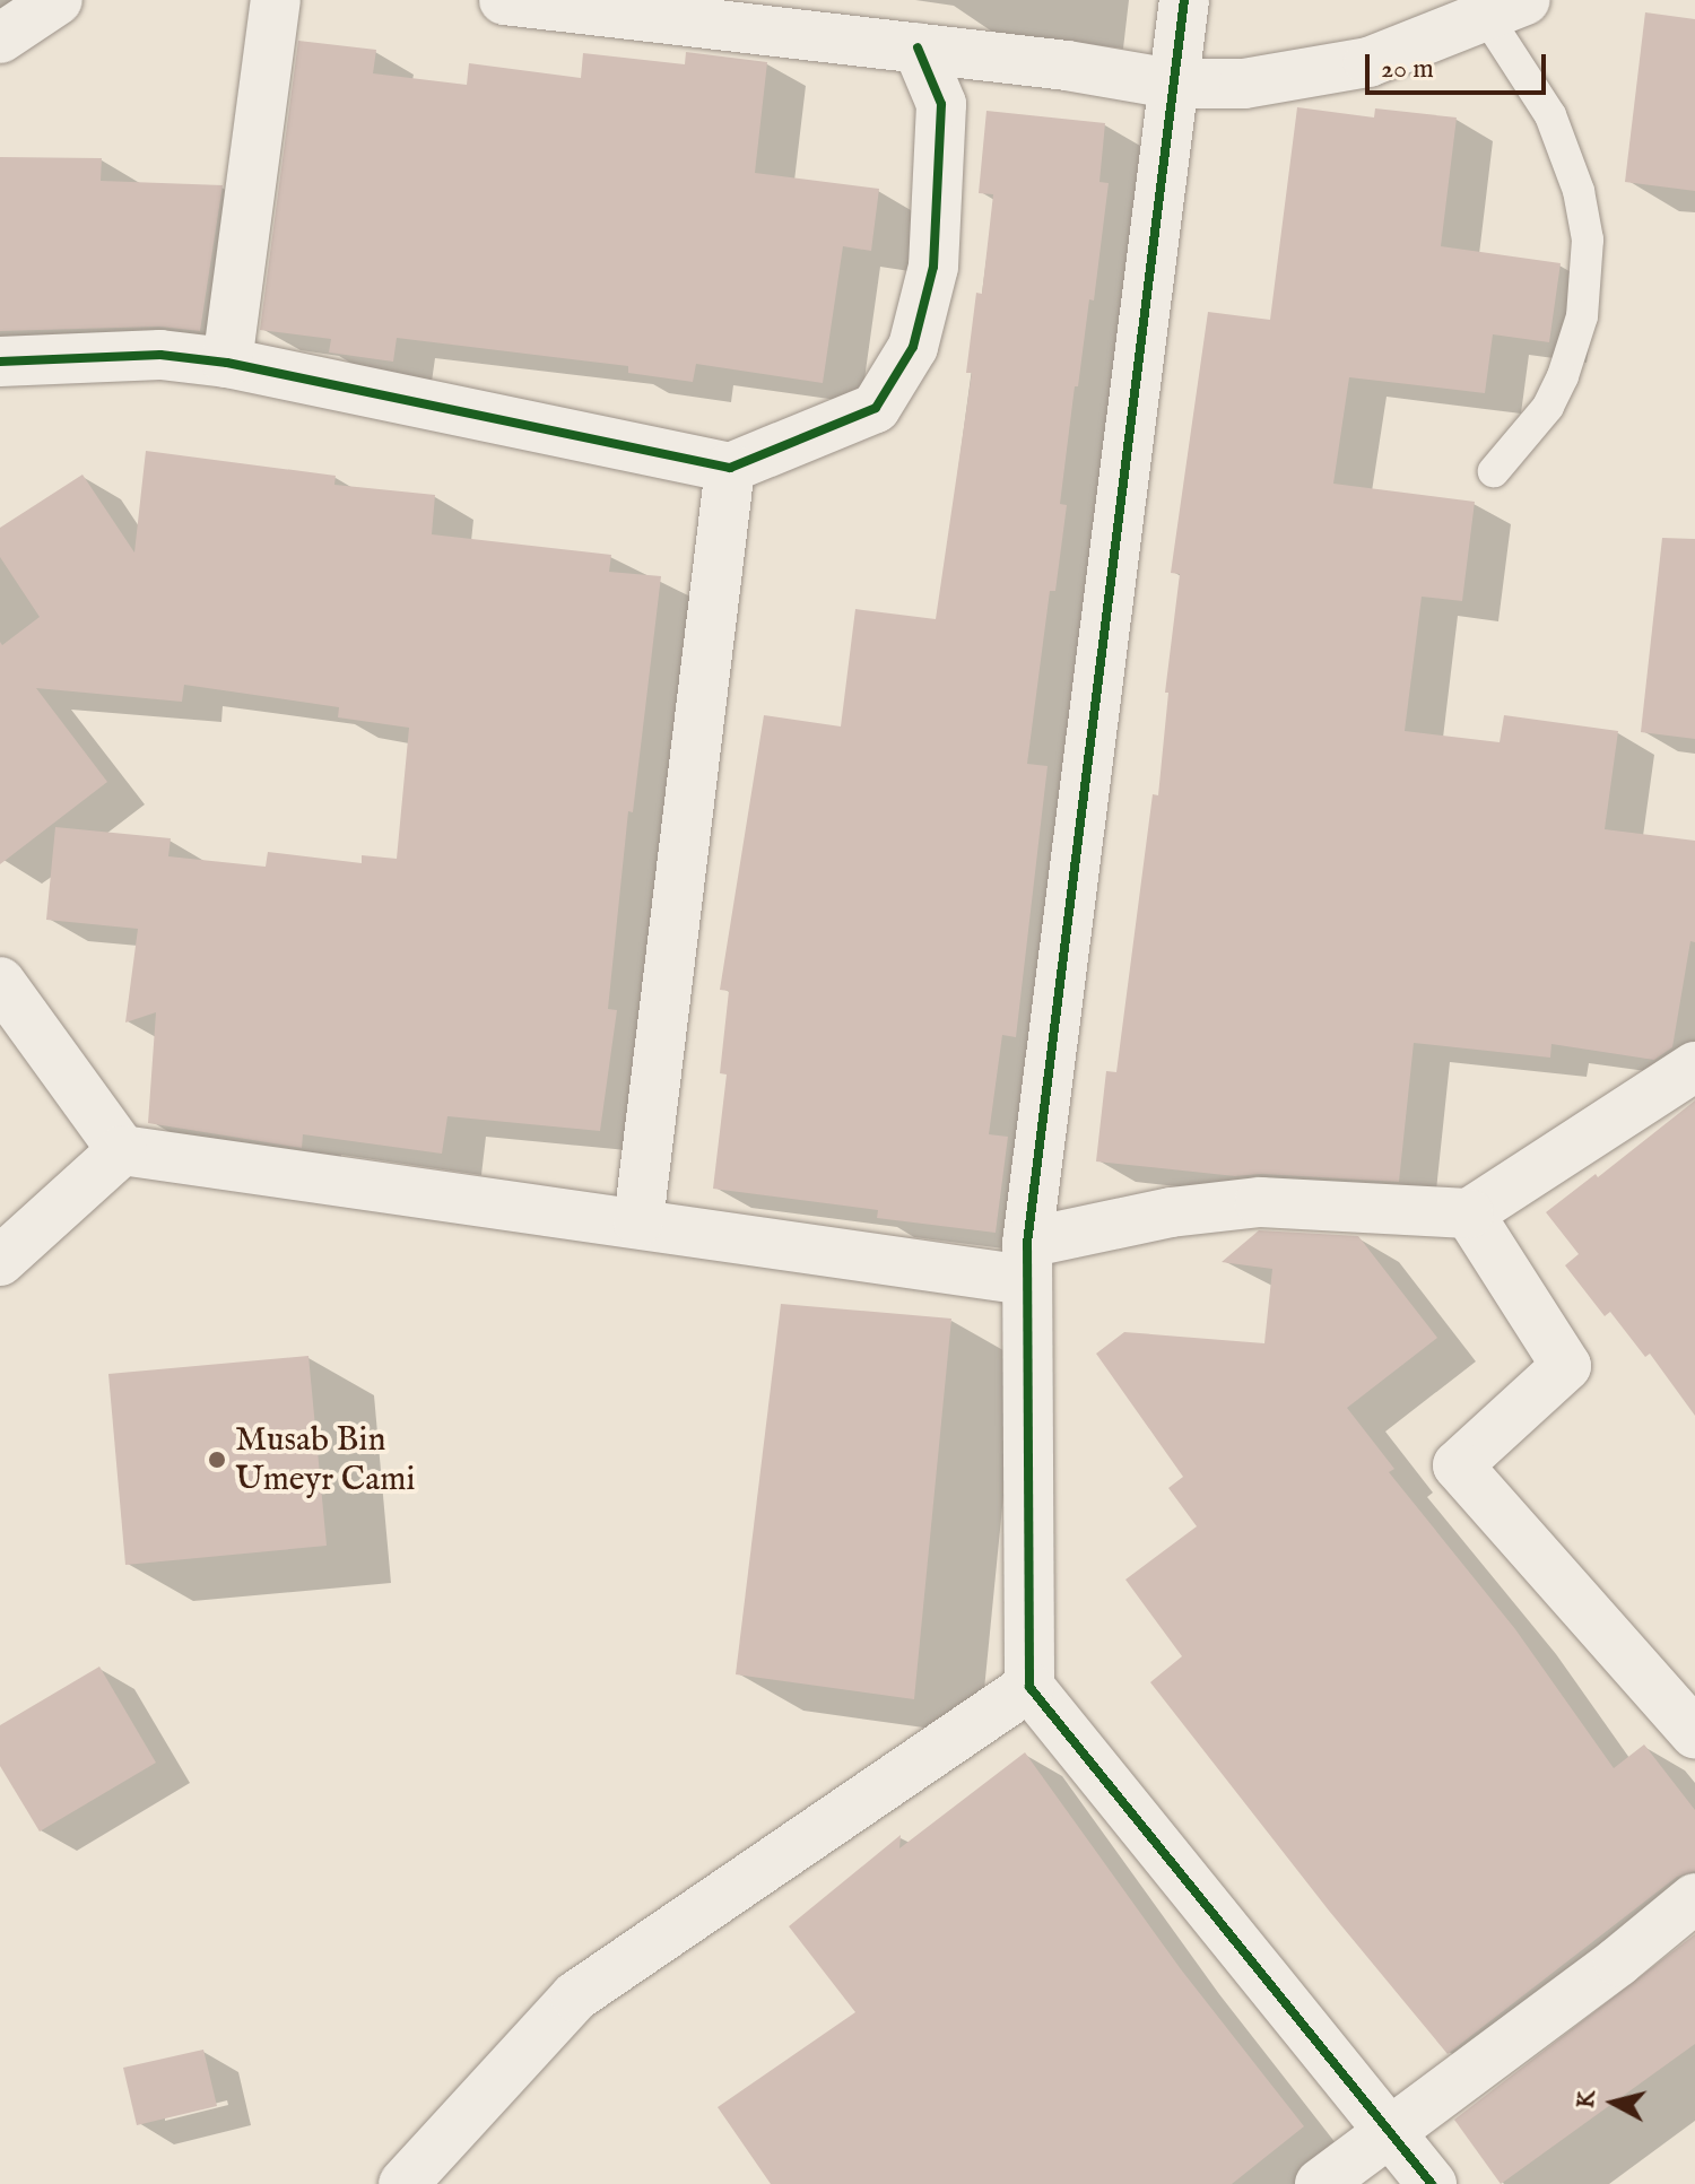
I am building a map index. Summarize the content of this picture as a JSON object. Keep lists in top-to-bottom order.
{
  "places": ["Musab Bin Umeyr Cami"],
  "scale_bar": "20 m",
  "north": "left"
}
